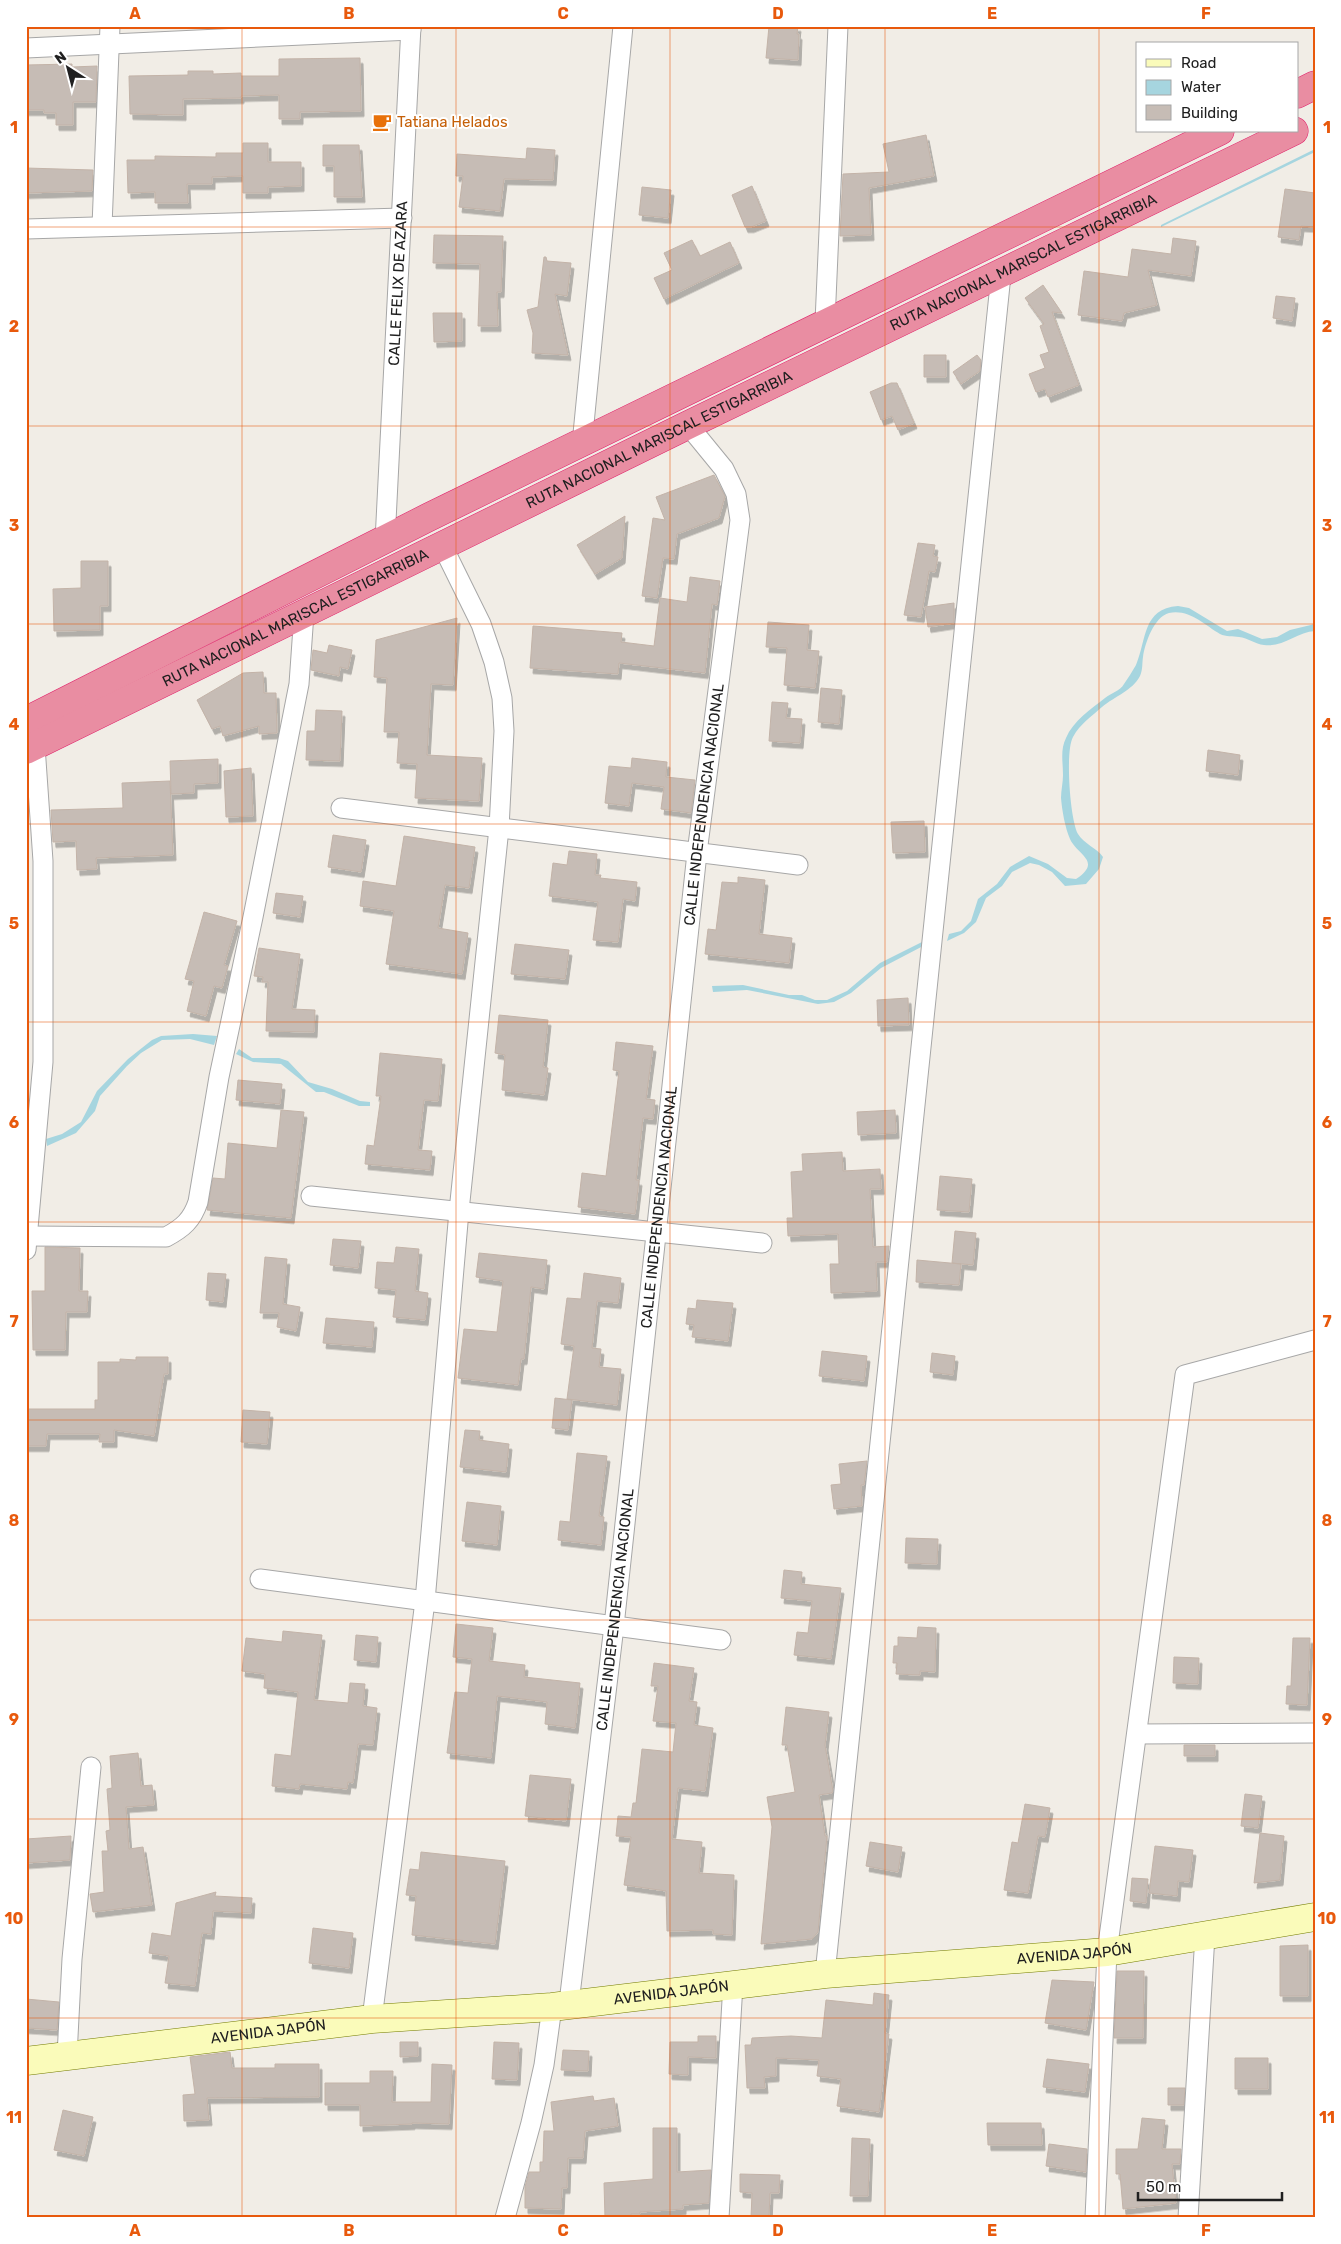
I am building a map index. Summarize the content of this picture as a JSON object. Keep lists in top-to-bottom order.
{
  "streets": {
    "highway": ["RUTA NACIONAL MARISCAL ESTIGARRIBIA"],
    "street": ["CALLE FELIX DE AZARA", "CALLE INDEPENDENCIA NACIONAL", "AVENIDA JAPÓN"]
  },
  "crossings": [
    ["RUTA NACIONAL MARISCAL ESTIGARRIBIA", "CALLE FELIX DE AZARA"],
    ["RUTA NACIONAL MARISCAL ESTIGARRIBIA", "CALLE INDEPENDENCIA NACIONAL"],
    ["CALLE INDEPENDENCIA NACIONAL", "AVENIDA JAPÓN"]
  ],
  "places": {
    "cafe": ["Tatiana Helados"]
  },
  "legend": ["Road", "Water", "Building"],
  "scale_bar": "50 m",
  "north": "top left",
  "grid": {
    "columns": [
      "A",
      "B",
      "C",
      "D",
      "E",
      "F"
    ],
    "rows": [
      "1",
      "2",
      "3",
      "4",
      "5",
      "6",
      "7",
      "8",
      "9",
      "10",
      "11"
    ]
  }
}
